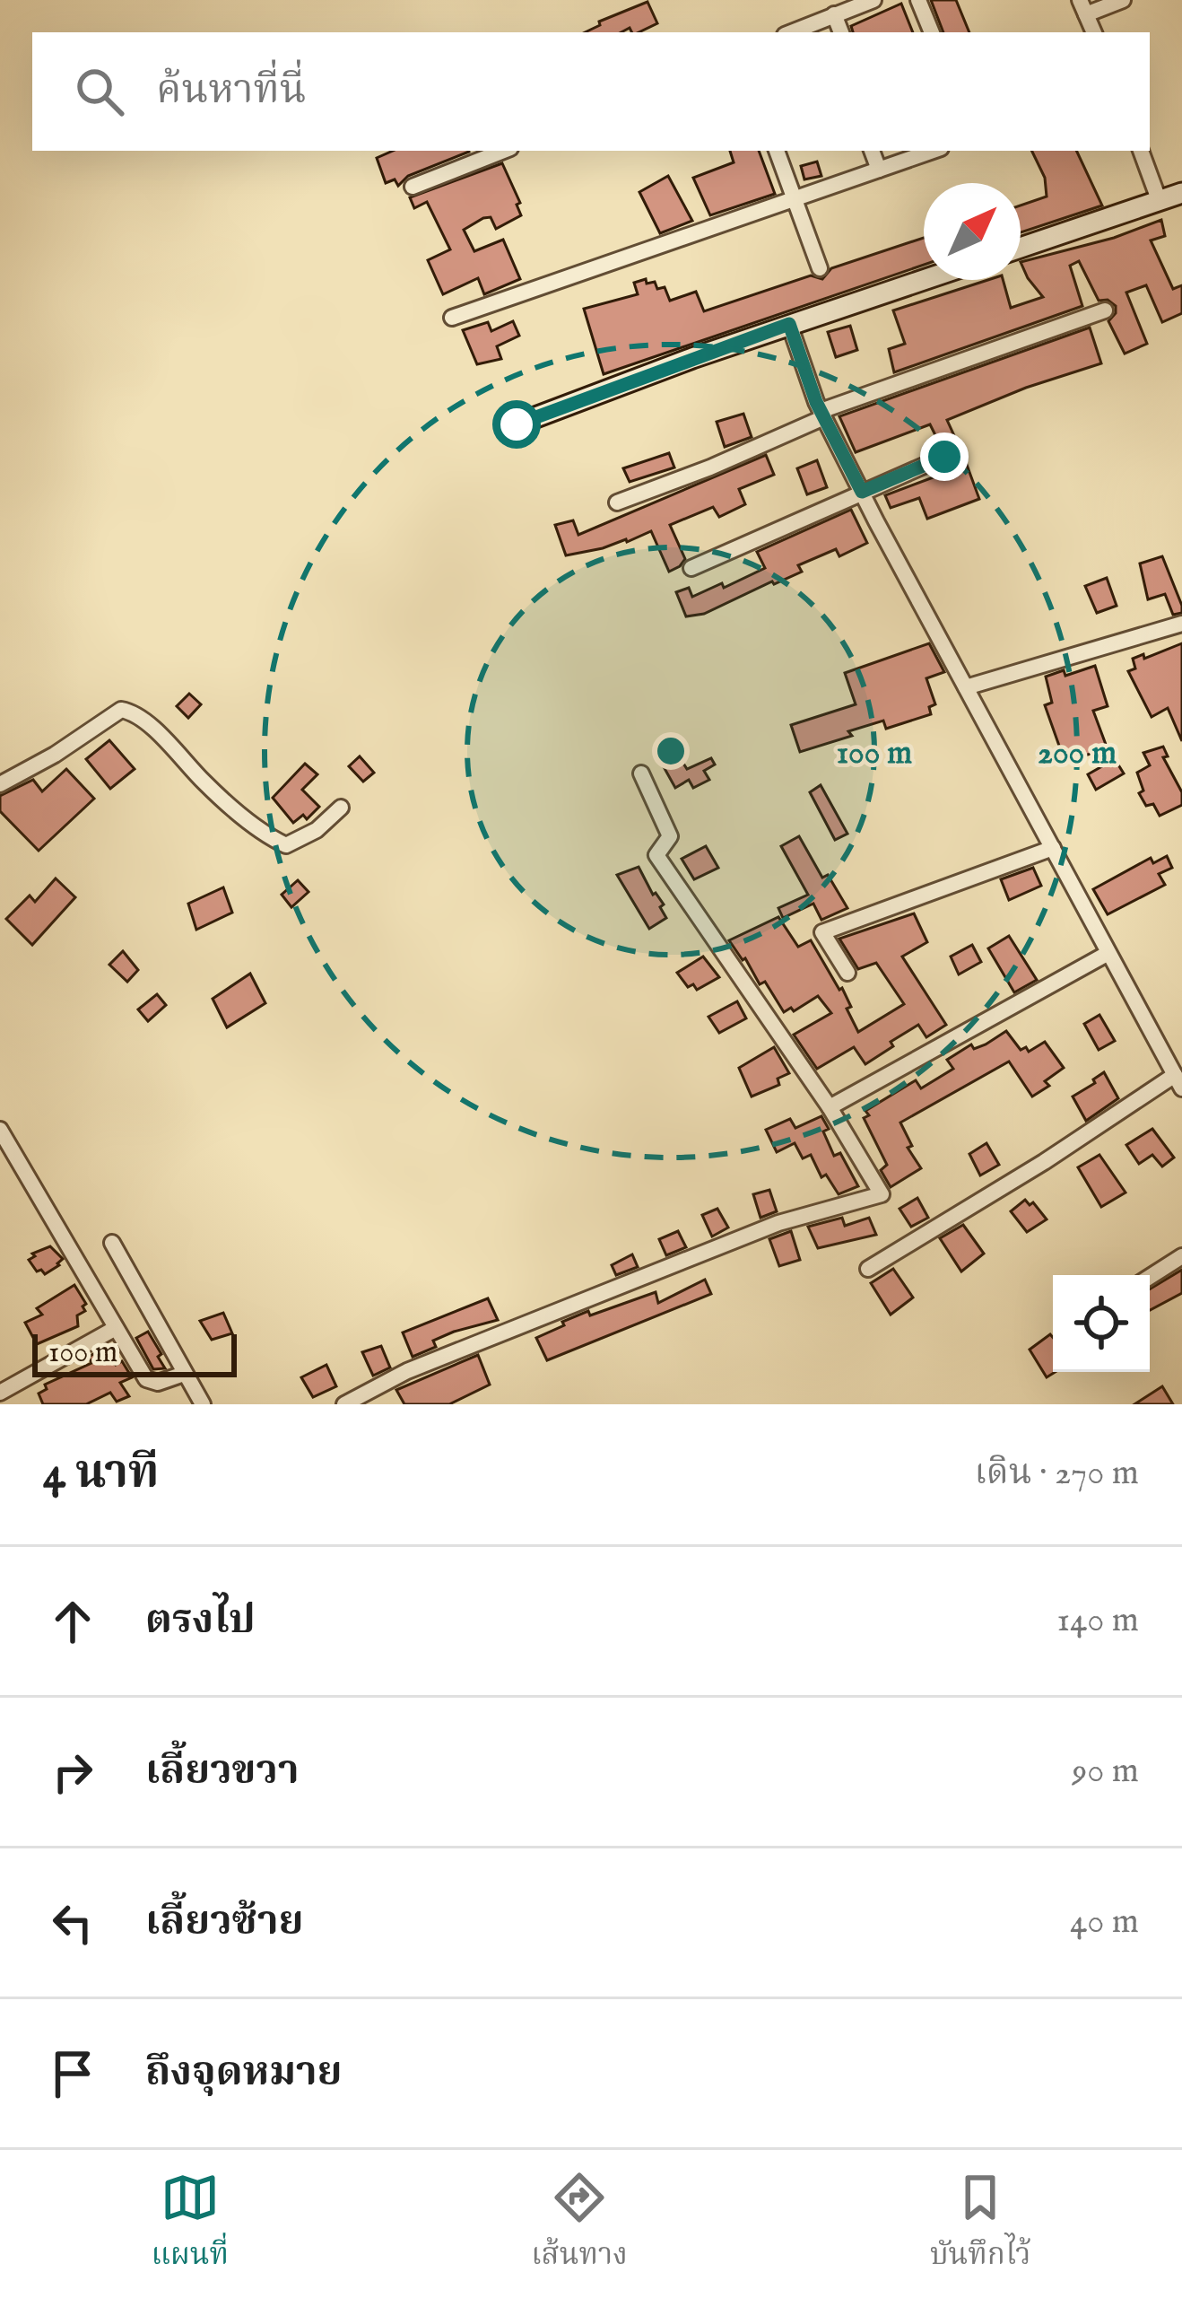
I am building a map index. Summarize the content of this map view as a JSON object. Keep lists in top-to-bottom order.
{
  "scale_bar": "100 m",
  "north": "top right",
  "page": {
    "search": "ค้นหาที่นี่",
    "scale": "100 m",
    "heading": ["4 นาที", "เดิน · 270 m"],
    "list": [
      ["ตรงไป", "140 m"],
      ["เลี้ยวขวา", "90 m"],
      ["เลี้ยวซ้าย", "40 m"],
      "ถึงจุดหมาย"
    ],
    "nav": ["แผนที่", "เส้นทาง", "บันทึกไว้"]
  },
  "rings": ["100 m", "200 m"]
}
